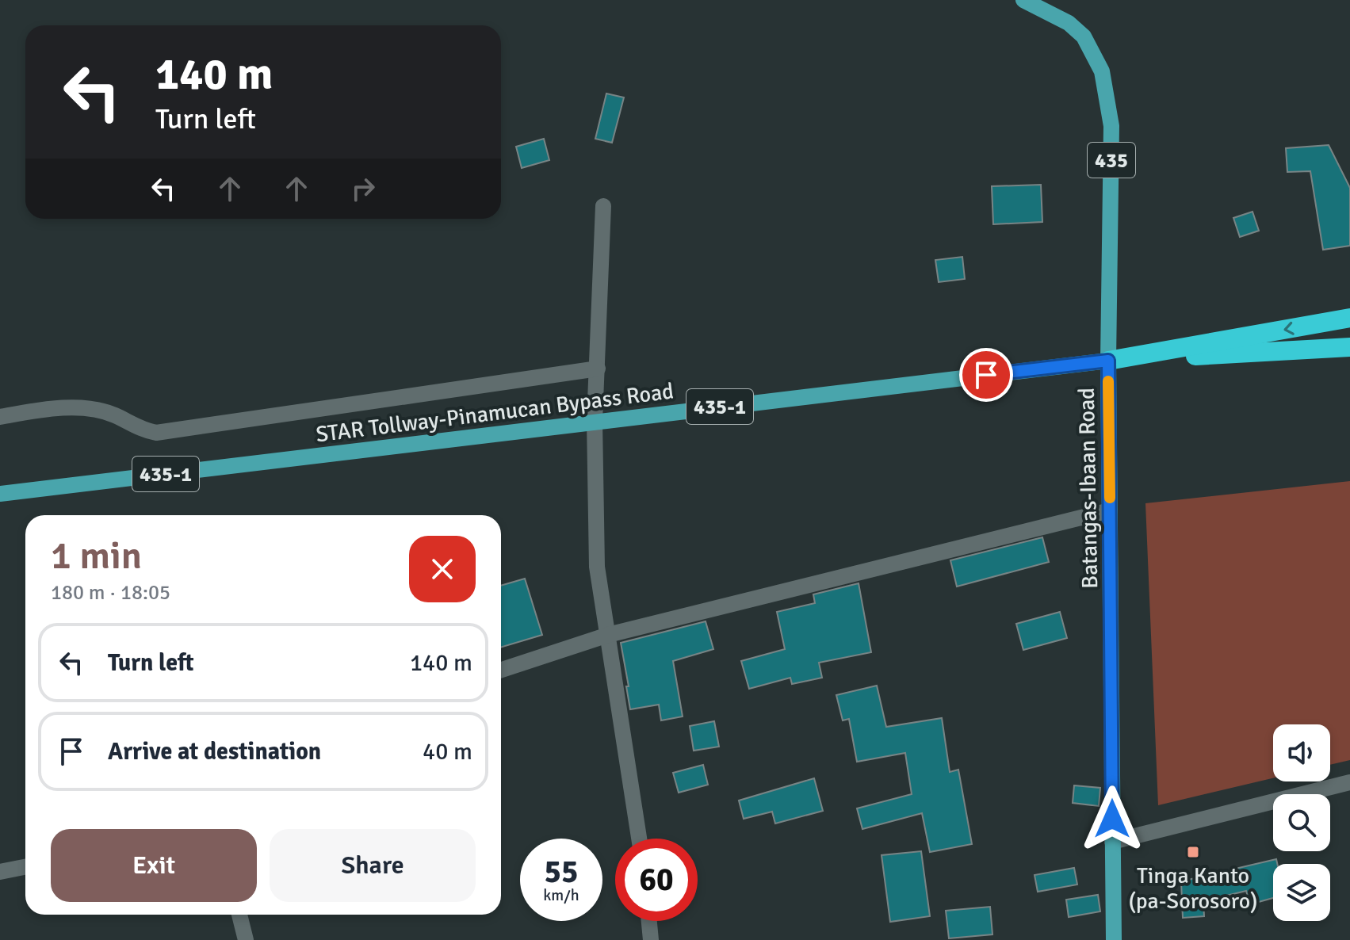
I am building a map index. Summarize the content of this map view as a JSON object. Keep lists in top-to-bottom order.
{
  "streets": {
    "main road": [
      "435",
      "435-1",
      "STAR Tollway-Pinamucan Bypass Road",
      "Batangas-Ibaan Road"
    ]
  },
  "crossings": [
    ["STAR Tollway-Pinamucan Bypass Road", "Batangas-Ibaan Road"]
  ],
  "places": {
    "transit": ["Tinga Kanto (pa-Sorosoro)"]
  },
  "page": {
    "turn": ["140 m", "Turn left"],
    "heading": ["1 min", "180 m · 18:05"],
    "list": [
      {
        "name": "Turn left",
        "value": "140 m"
      },
      {
        "name": "Arrive at destination",
        "value": "40 m"
      }
    ],
    "buttons": ["Exit", "Share"],
    "speed": "55 km/h",
    "limit": "60"
  }
}
